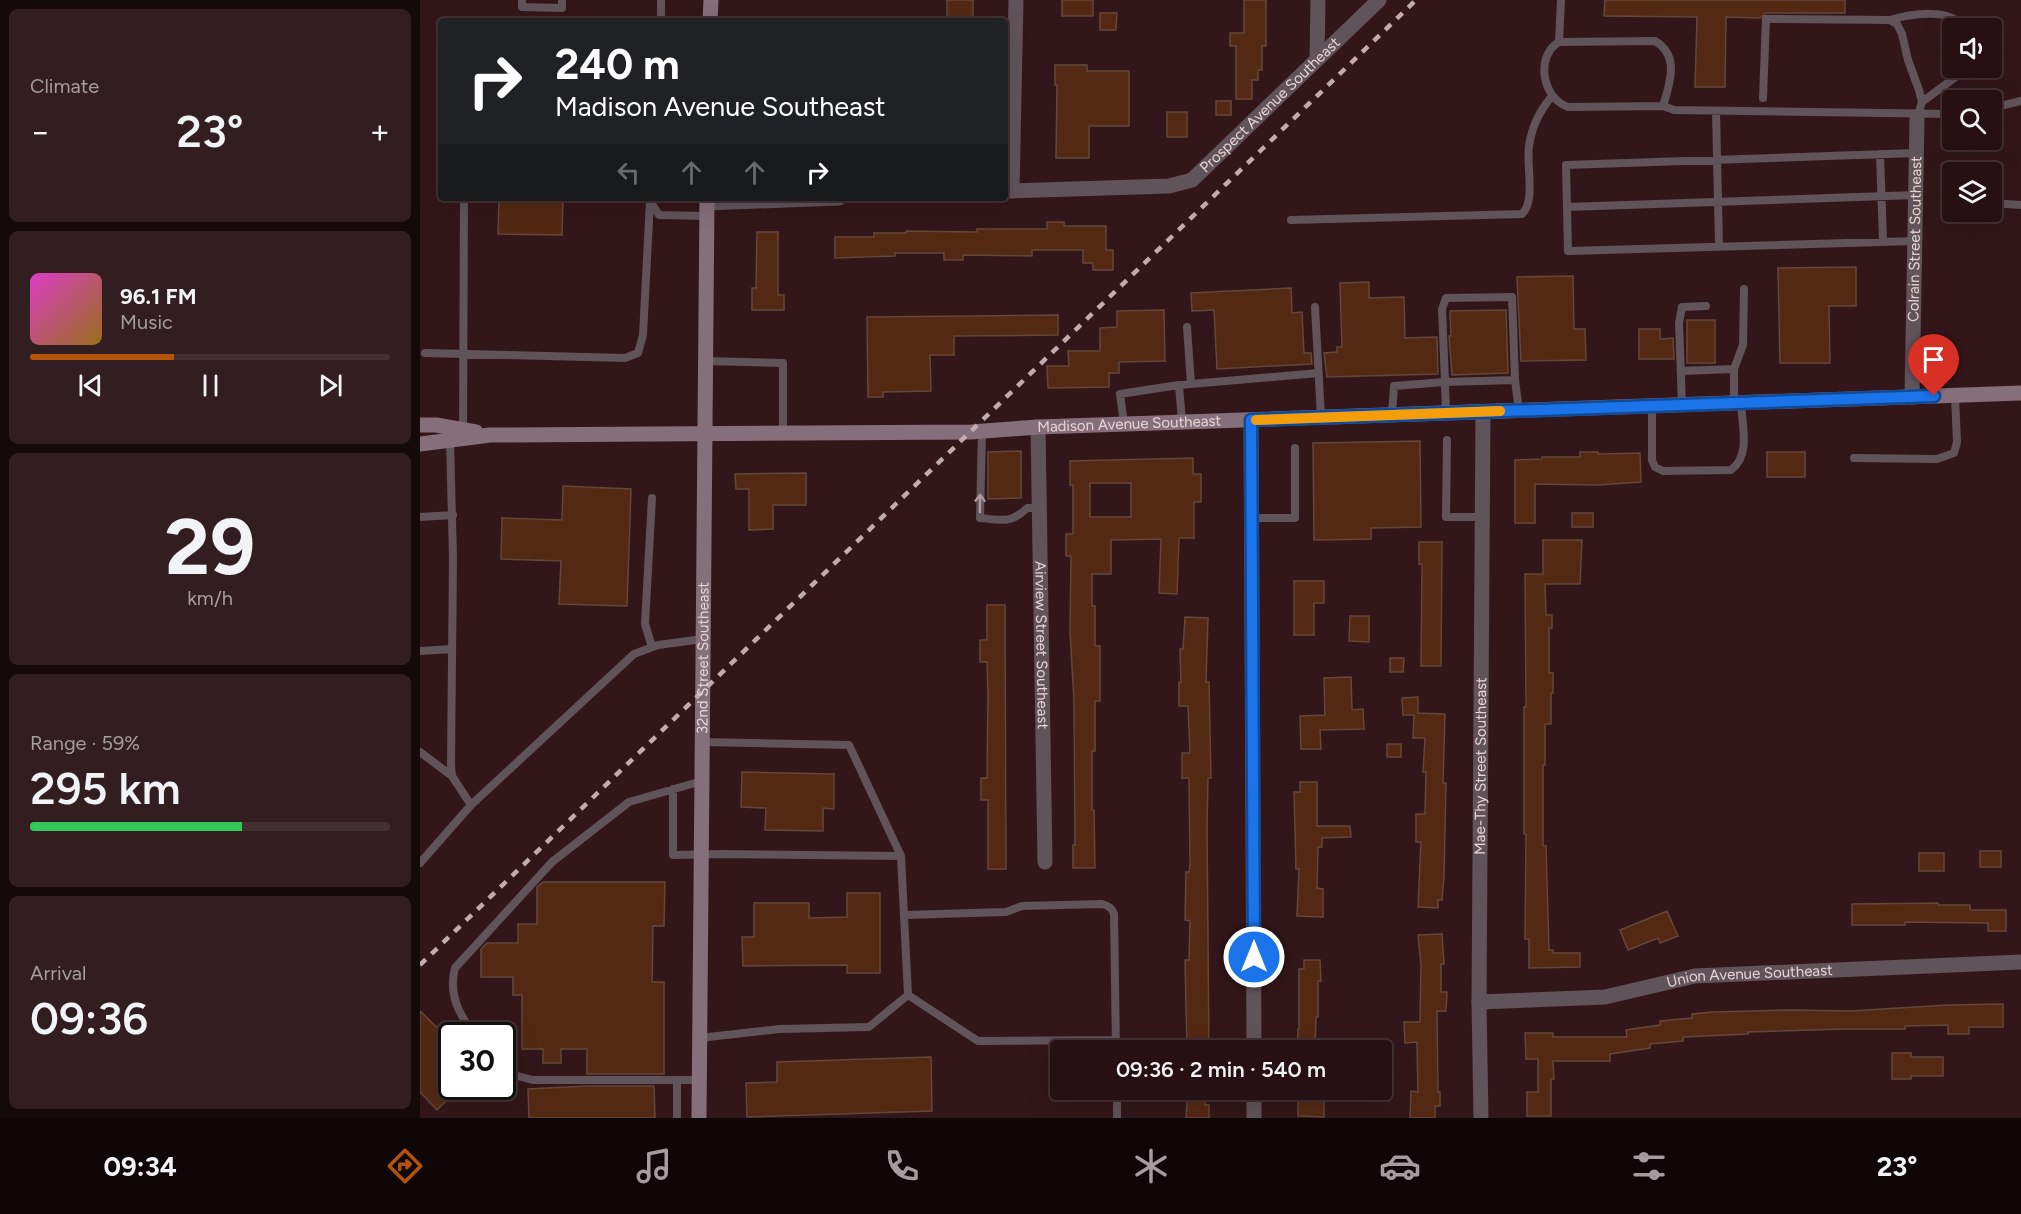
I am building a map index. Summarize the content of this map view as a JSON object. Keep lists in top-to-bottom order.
{
  "streets": {
    "street": [
      "Prospect Avenue Southeast",
      "Colrain Street Southeast",
      "Madison Avenue Southeast",
      "Airview Street Southeast",
      "32nd Street Southeast",
      "Mae-Thy Street Southeast",
      "Union Avenue Southeast"
    ]
  },
  "crossings": [
    ["Colrain Street Southeast", "Madison Avenue Southeast"],
    ["Madison Avenue Southeast", "Airview Street Southeast"],
    ["Madison Avenue Southeast", "32nd Street Southeast"],
    ["Madison Avenue Southeast", "Mae-Thy Street Southeast"],
    ["Mae-Thy Street Southeast", "Union Avenue Southeast"]
  ],
  "page": {
    "tile": [
      "Climate",
      ["29", "km/h"],
      ["Range · 59%", "295 km"],
      ["Arrival", "09:36"]
    ],
    "turn": ["240 m", "Madison Avenue Southeast"],
    "heat": ["−", "23°", "+"],
    "song": ["96.1 FM", "Music"],
    "limit": "30",
    "trip": "09:36 · 2 min · 540 m",
    "tabs": ["09:34", "23°"]
  }
}
